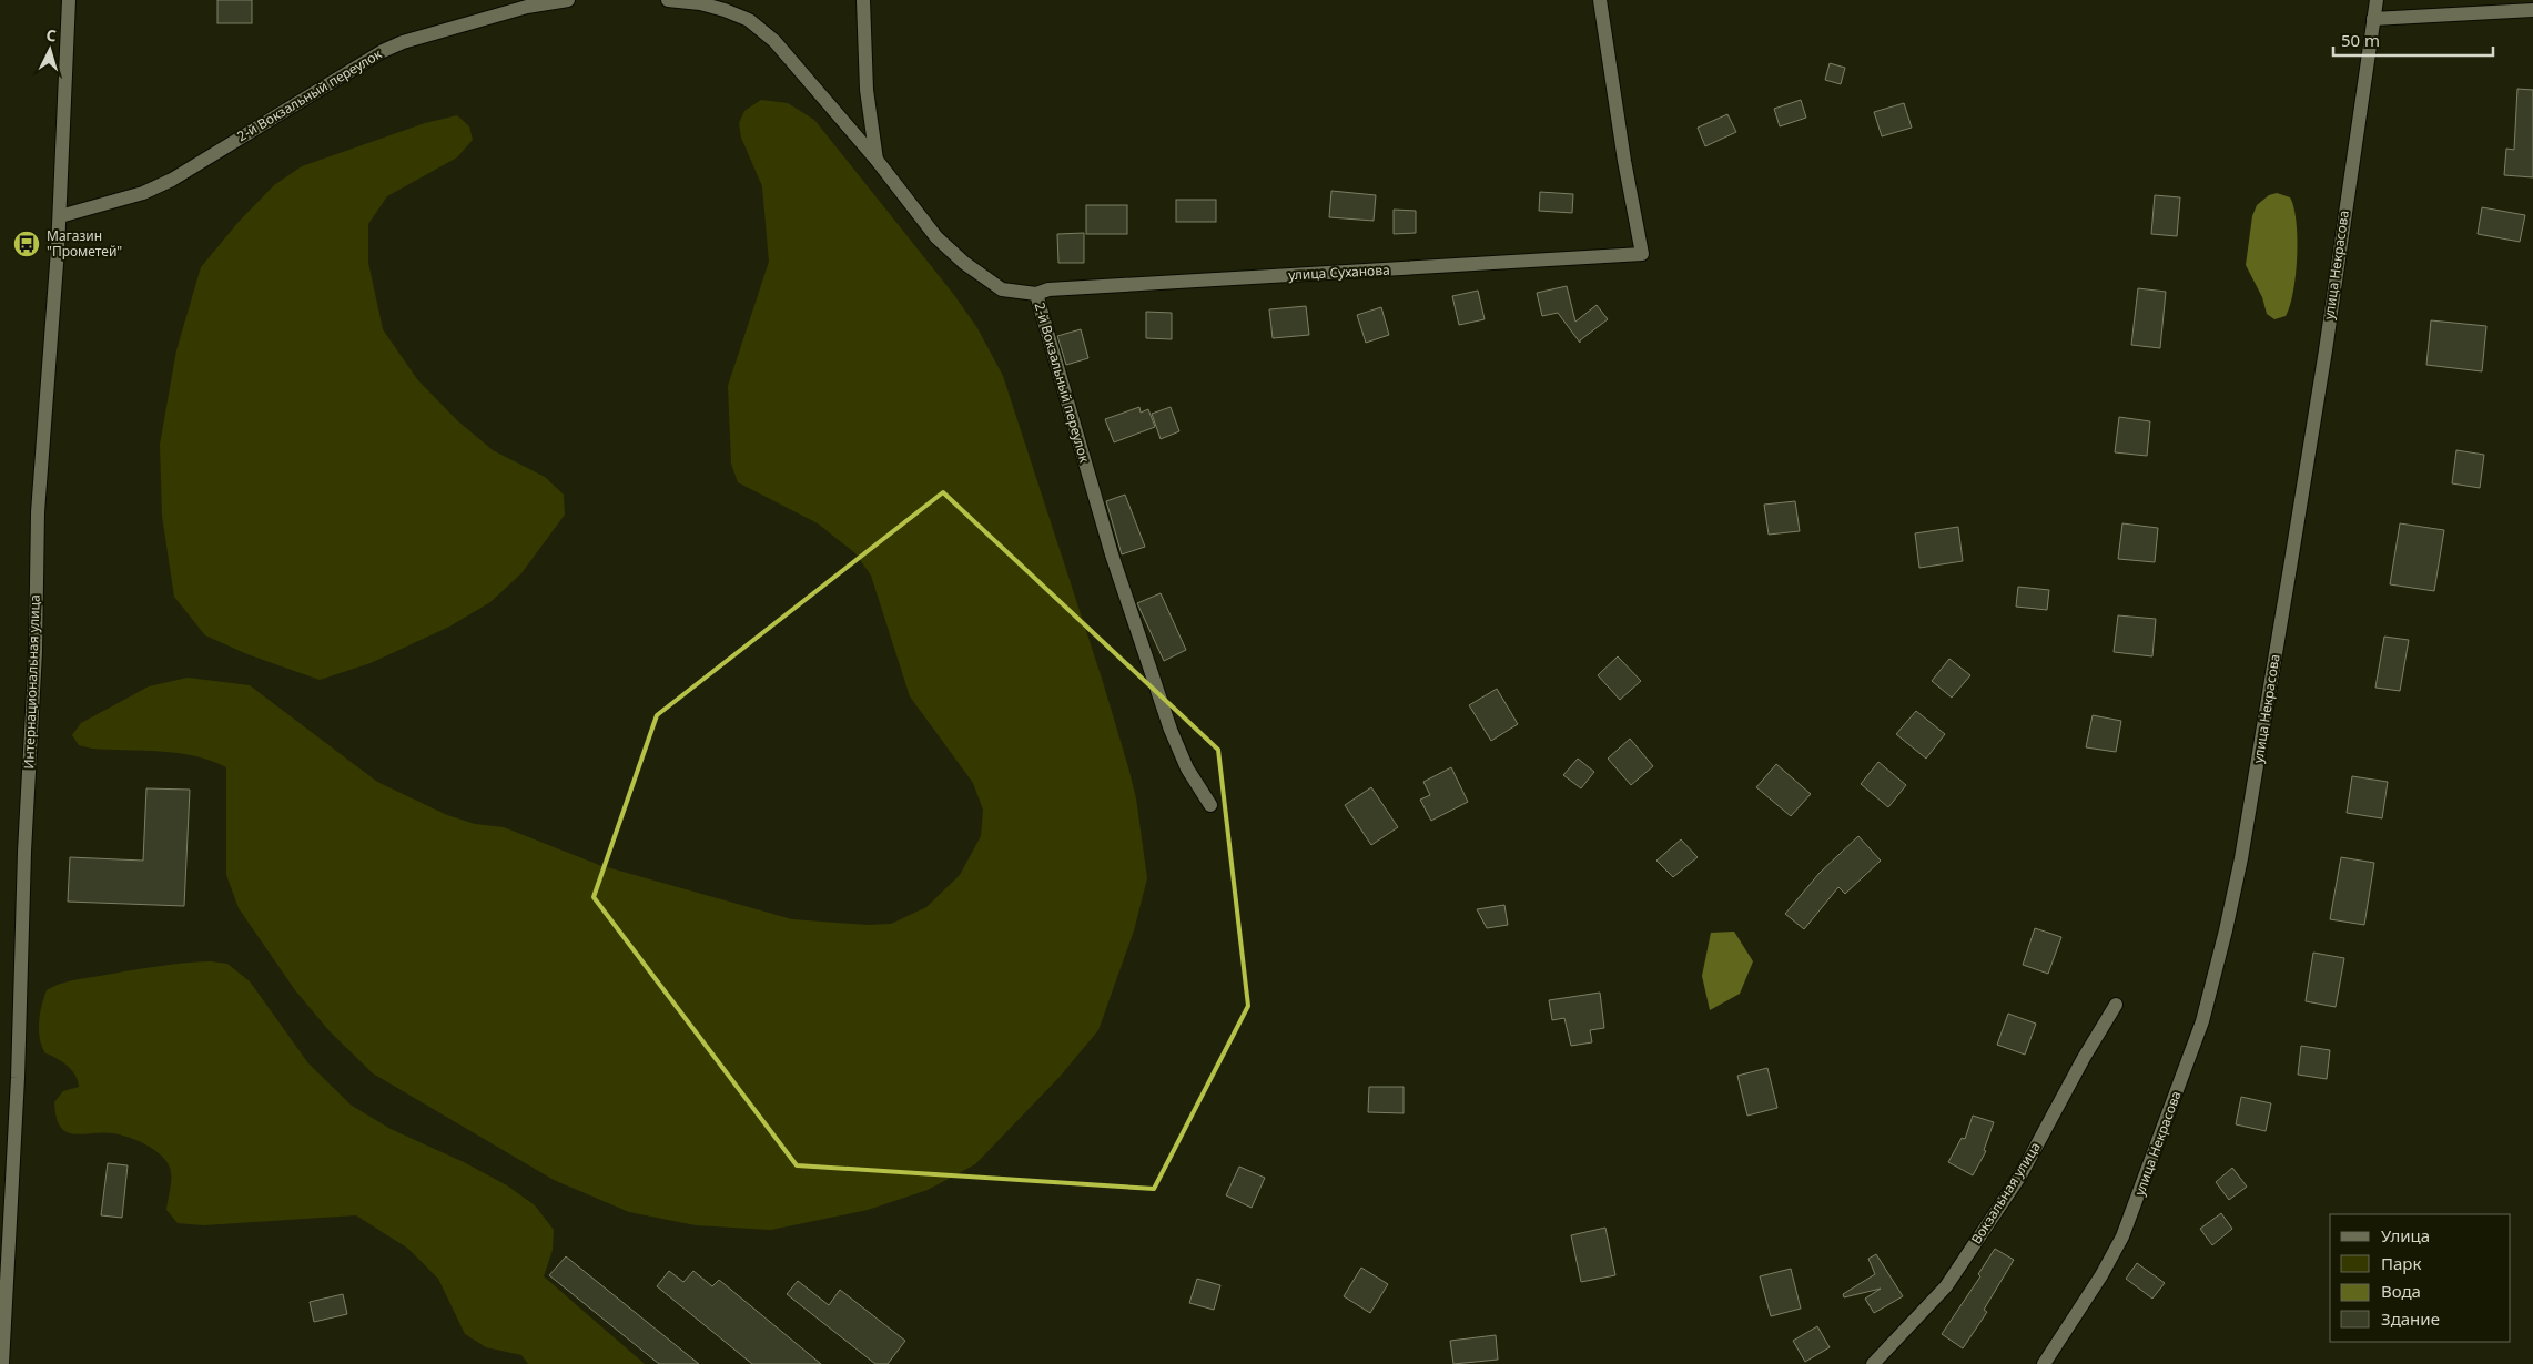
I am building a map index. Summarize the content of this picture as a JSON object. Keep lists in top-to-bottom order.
{
  "streets": {
    "street": [
      "2-й Вокзальный переулок",
      "улица Некрасова",
      "улица Суханова",
      "Интернациональная улица",
      "Вокзальная улица"
    ]
  },
  "crossings": [
    ["2-й Вокзальный переулок", "улица Суханова"],
    ["2-й Вокзальный переулок", "Интернациональная улица"]
  ],
  "places": {
    "bus stop": ["Магазин \"Прометей\""]
  },
  "legend": [
    "Улица",
    "Парк",
    "Вода",
    "Здание"
  ],
  "scale_bar": "50 m",
  "north": "top"
}
